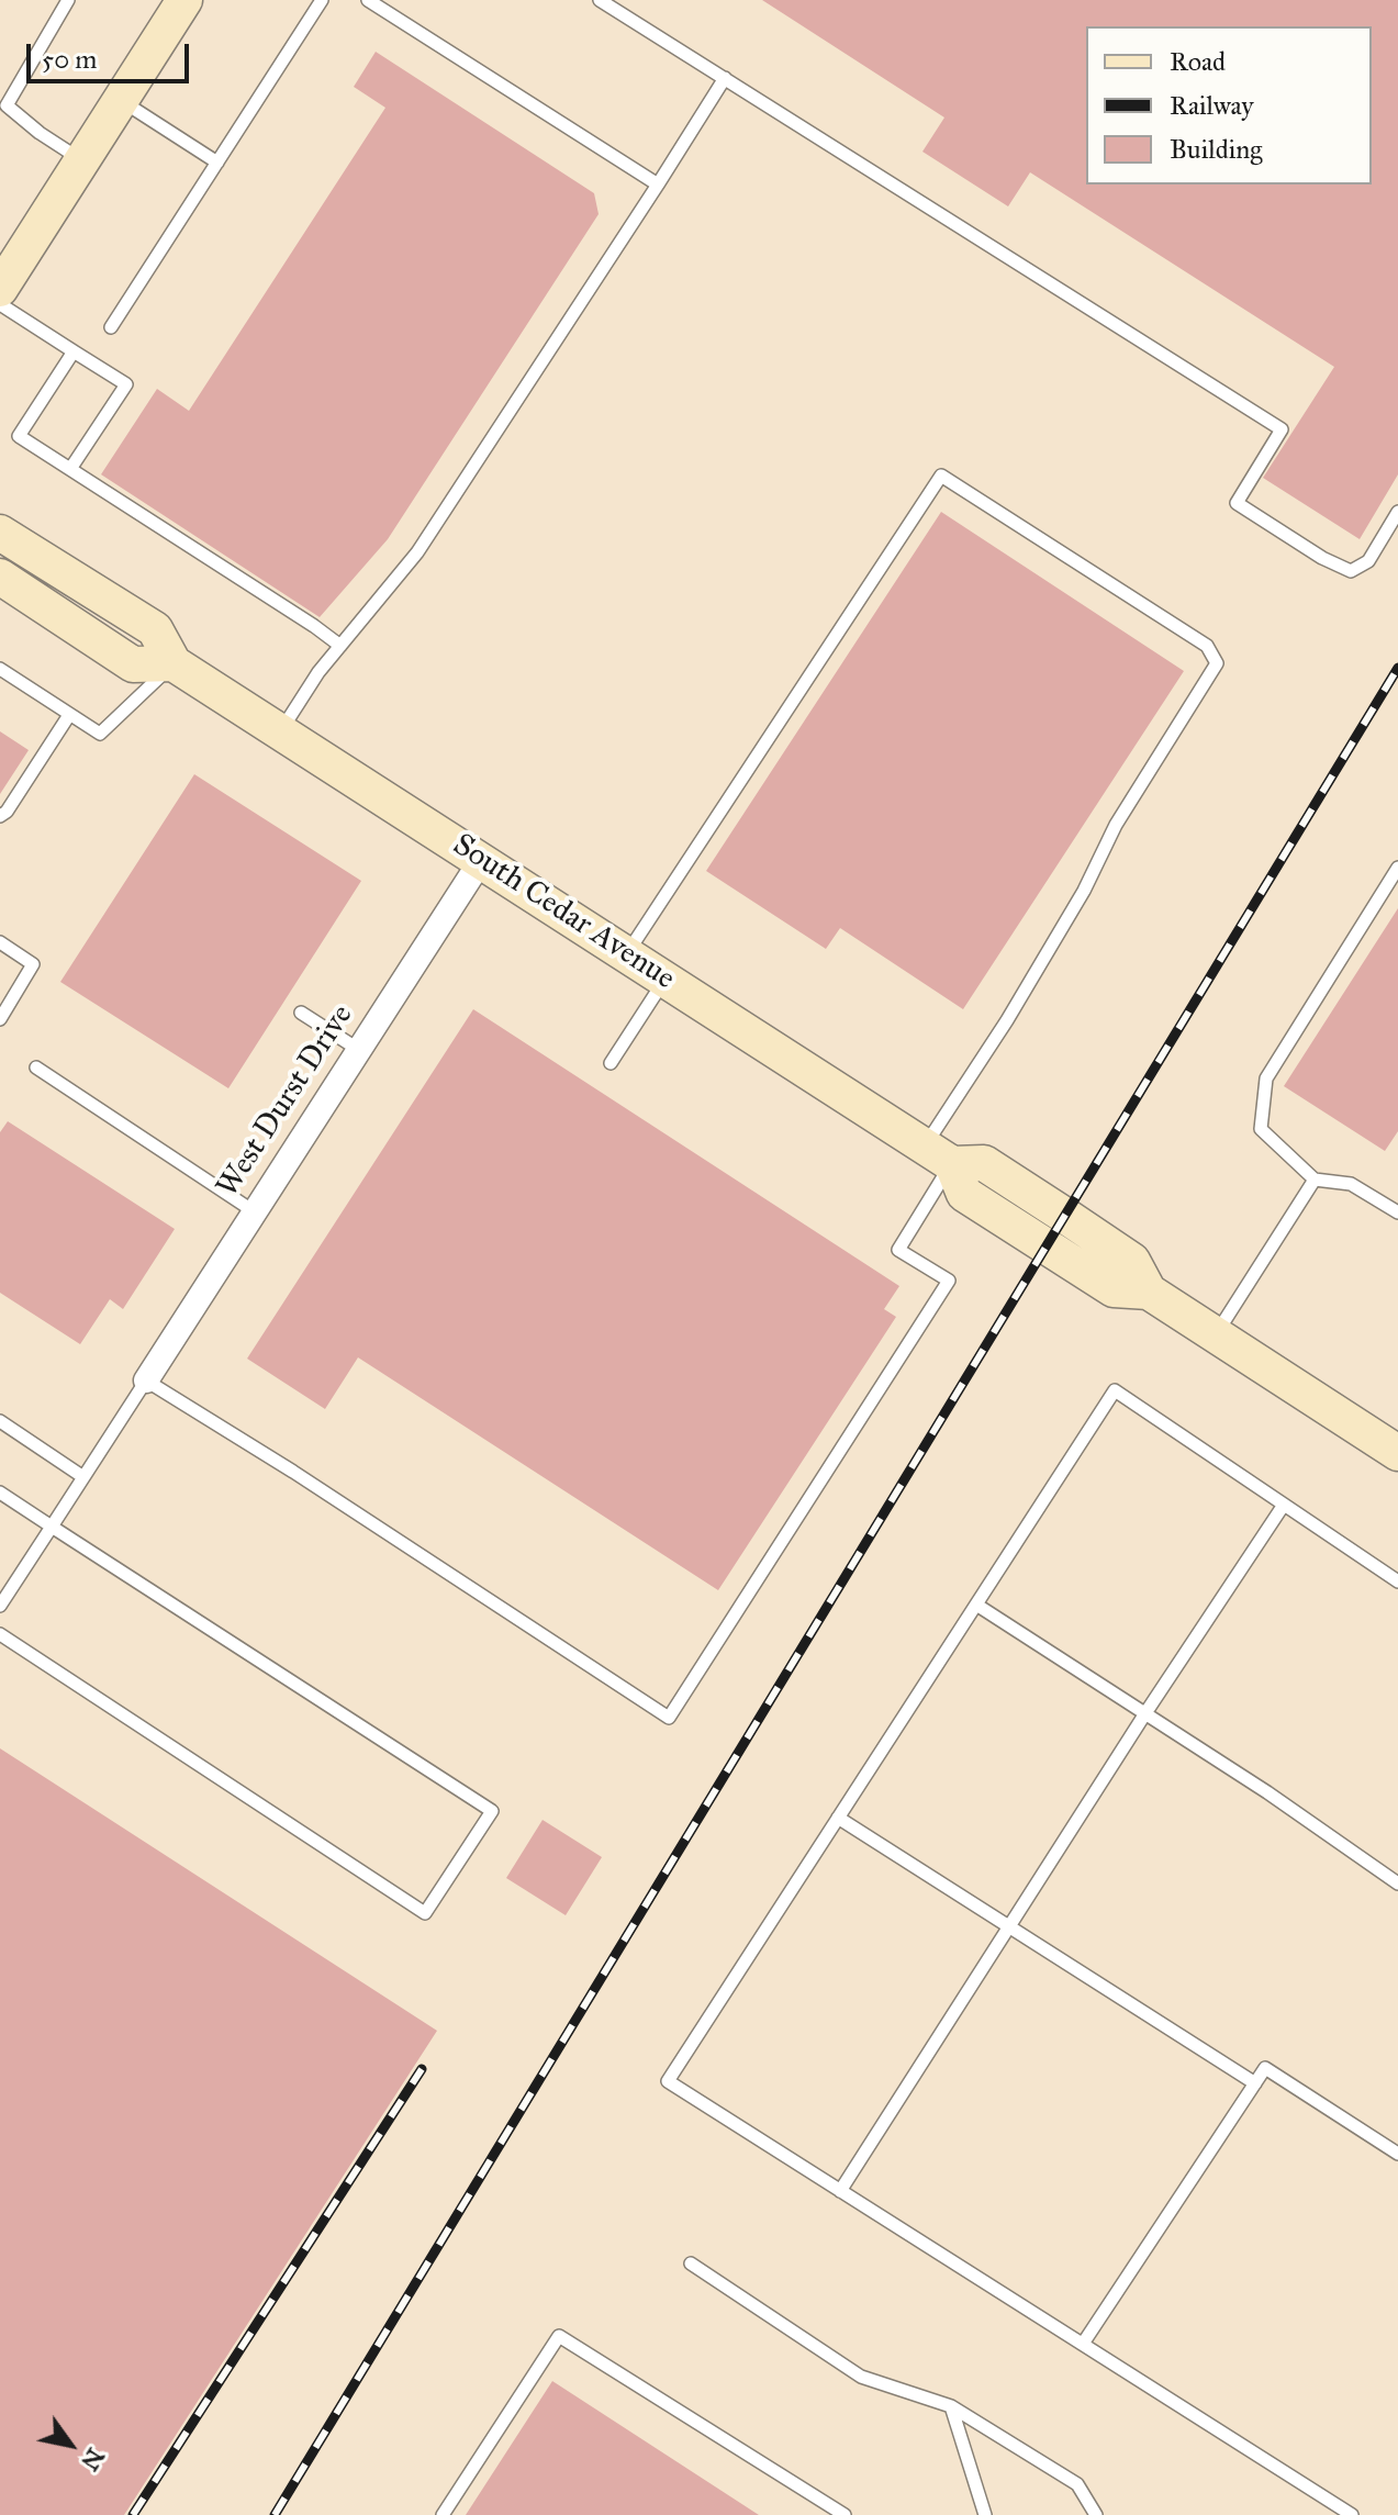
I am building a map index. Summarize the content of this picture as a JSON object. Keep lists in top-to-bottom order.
{
  "streets": {
    "main road": ["South Cedar Avenue"],
    "street": ["West Durst Drive"]
  },
  "crossings": [
    ["South Cedar Avenue", "West Durst Drive"]
  ],
  "legend": ["Road", "Railway", "Building"],
  "scale_bar": "50 m",
  "north": "bottom right"
}
